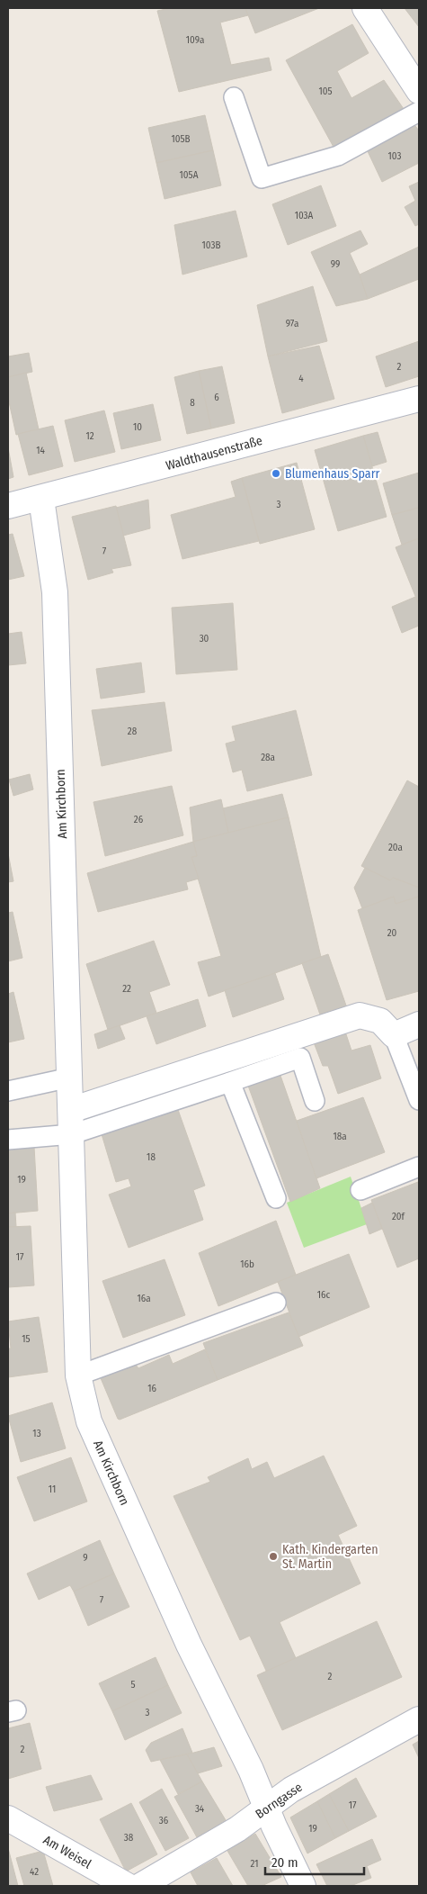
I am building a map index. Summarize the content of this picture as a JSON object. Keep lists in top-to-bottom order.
{
  "streets": {
    "street": [
      "Waldthausenstraße",
      "Am Kirchborn",
      "Borngasse",
      "Am Weisel"
    ]
  },
  "crossings": [
    ["Waldthausenstraße", "Am Kirchborn"],
    ["Am Kirchborn", "Borngasse"]
  ],
  "places": ["Blumenhaus Sparr", "Kath. Kindergarten St. Martin"],
  "house_numbers": [
    "109a",
    "105",
    "105B",
    "103",
    "105A",
    "103A",
    "103B",
    "99",
    "97a",
    "2",
    "4",
    "6",
    "8",
    "10",
    "12",
    "14",
    "3",
    "7",
    "30",
    "28",
    "28a",
    "26",
    "20a",
    "20",
    "22",
    "18a",
    "18",
    "19",
    "20f",
    "17",
    "16b",
    "16c",
    "16a",
    "15",
    "16",
    "13",
    "11",
    "9",
    "7",
    "2",
    "5",
    "3",
    "2",
    "17",
    "34",
    "36",
    "19",
    "38",
    "21",
    "42"
  ],
  "scale_bar": "20 m"
}
